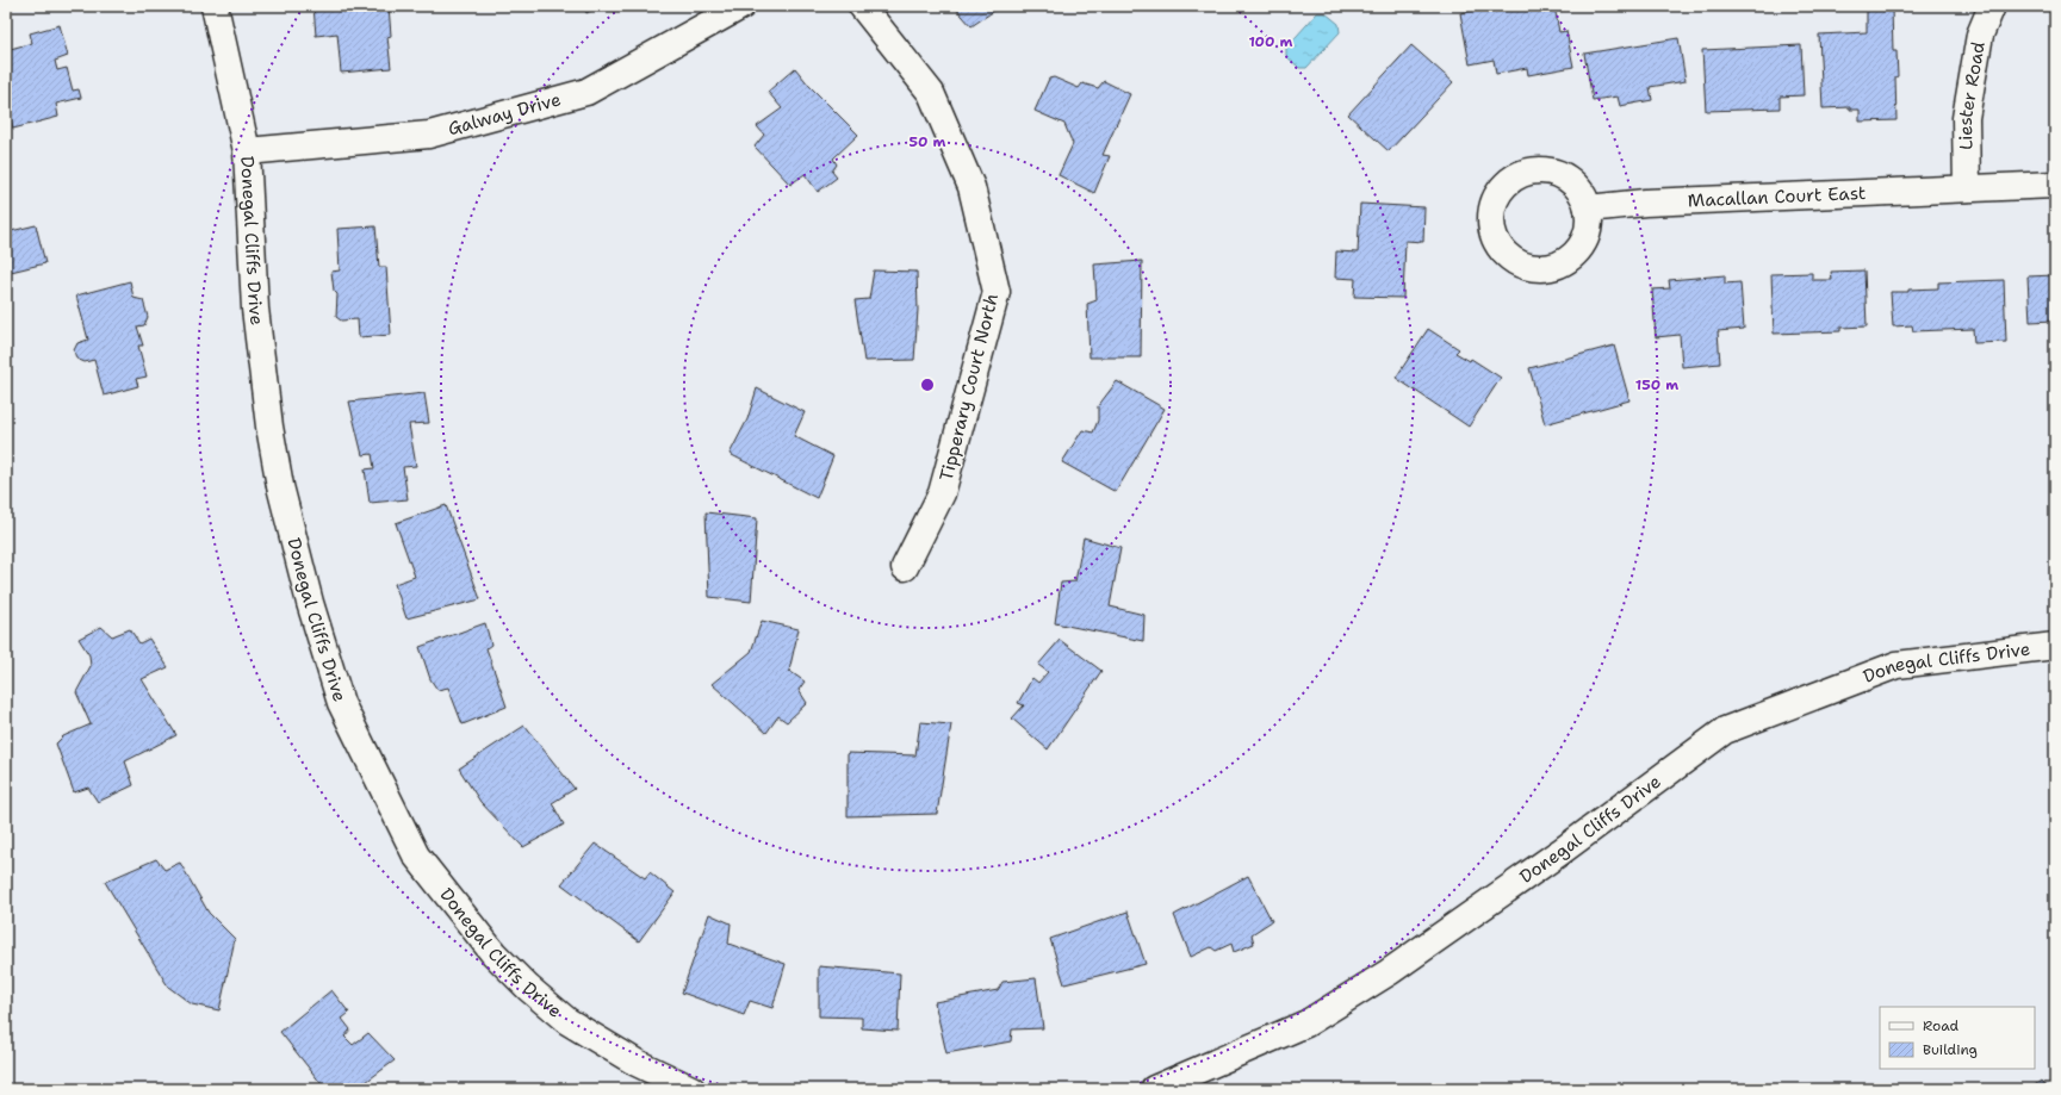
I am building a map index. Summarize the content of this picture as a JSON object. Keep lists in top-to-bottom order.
{
  "streets": {
    "street": [
      "Liester Road",
      "Galway Drive",
      "Macallan Court East",
      "Donegal Cliffs Drive",
      "Tipperary Court North"
    ]
  },
  "crossings": [
    ["Liester Road", "Macallan Court East"],
    ["Galway Drive", "Donegal Cliffs Drive"]
  ],
  "legend": ["Road", "Building"],
  "rings": ["100 m", "50 m", "150 m"]
}
